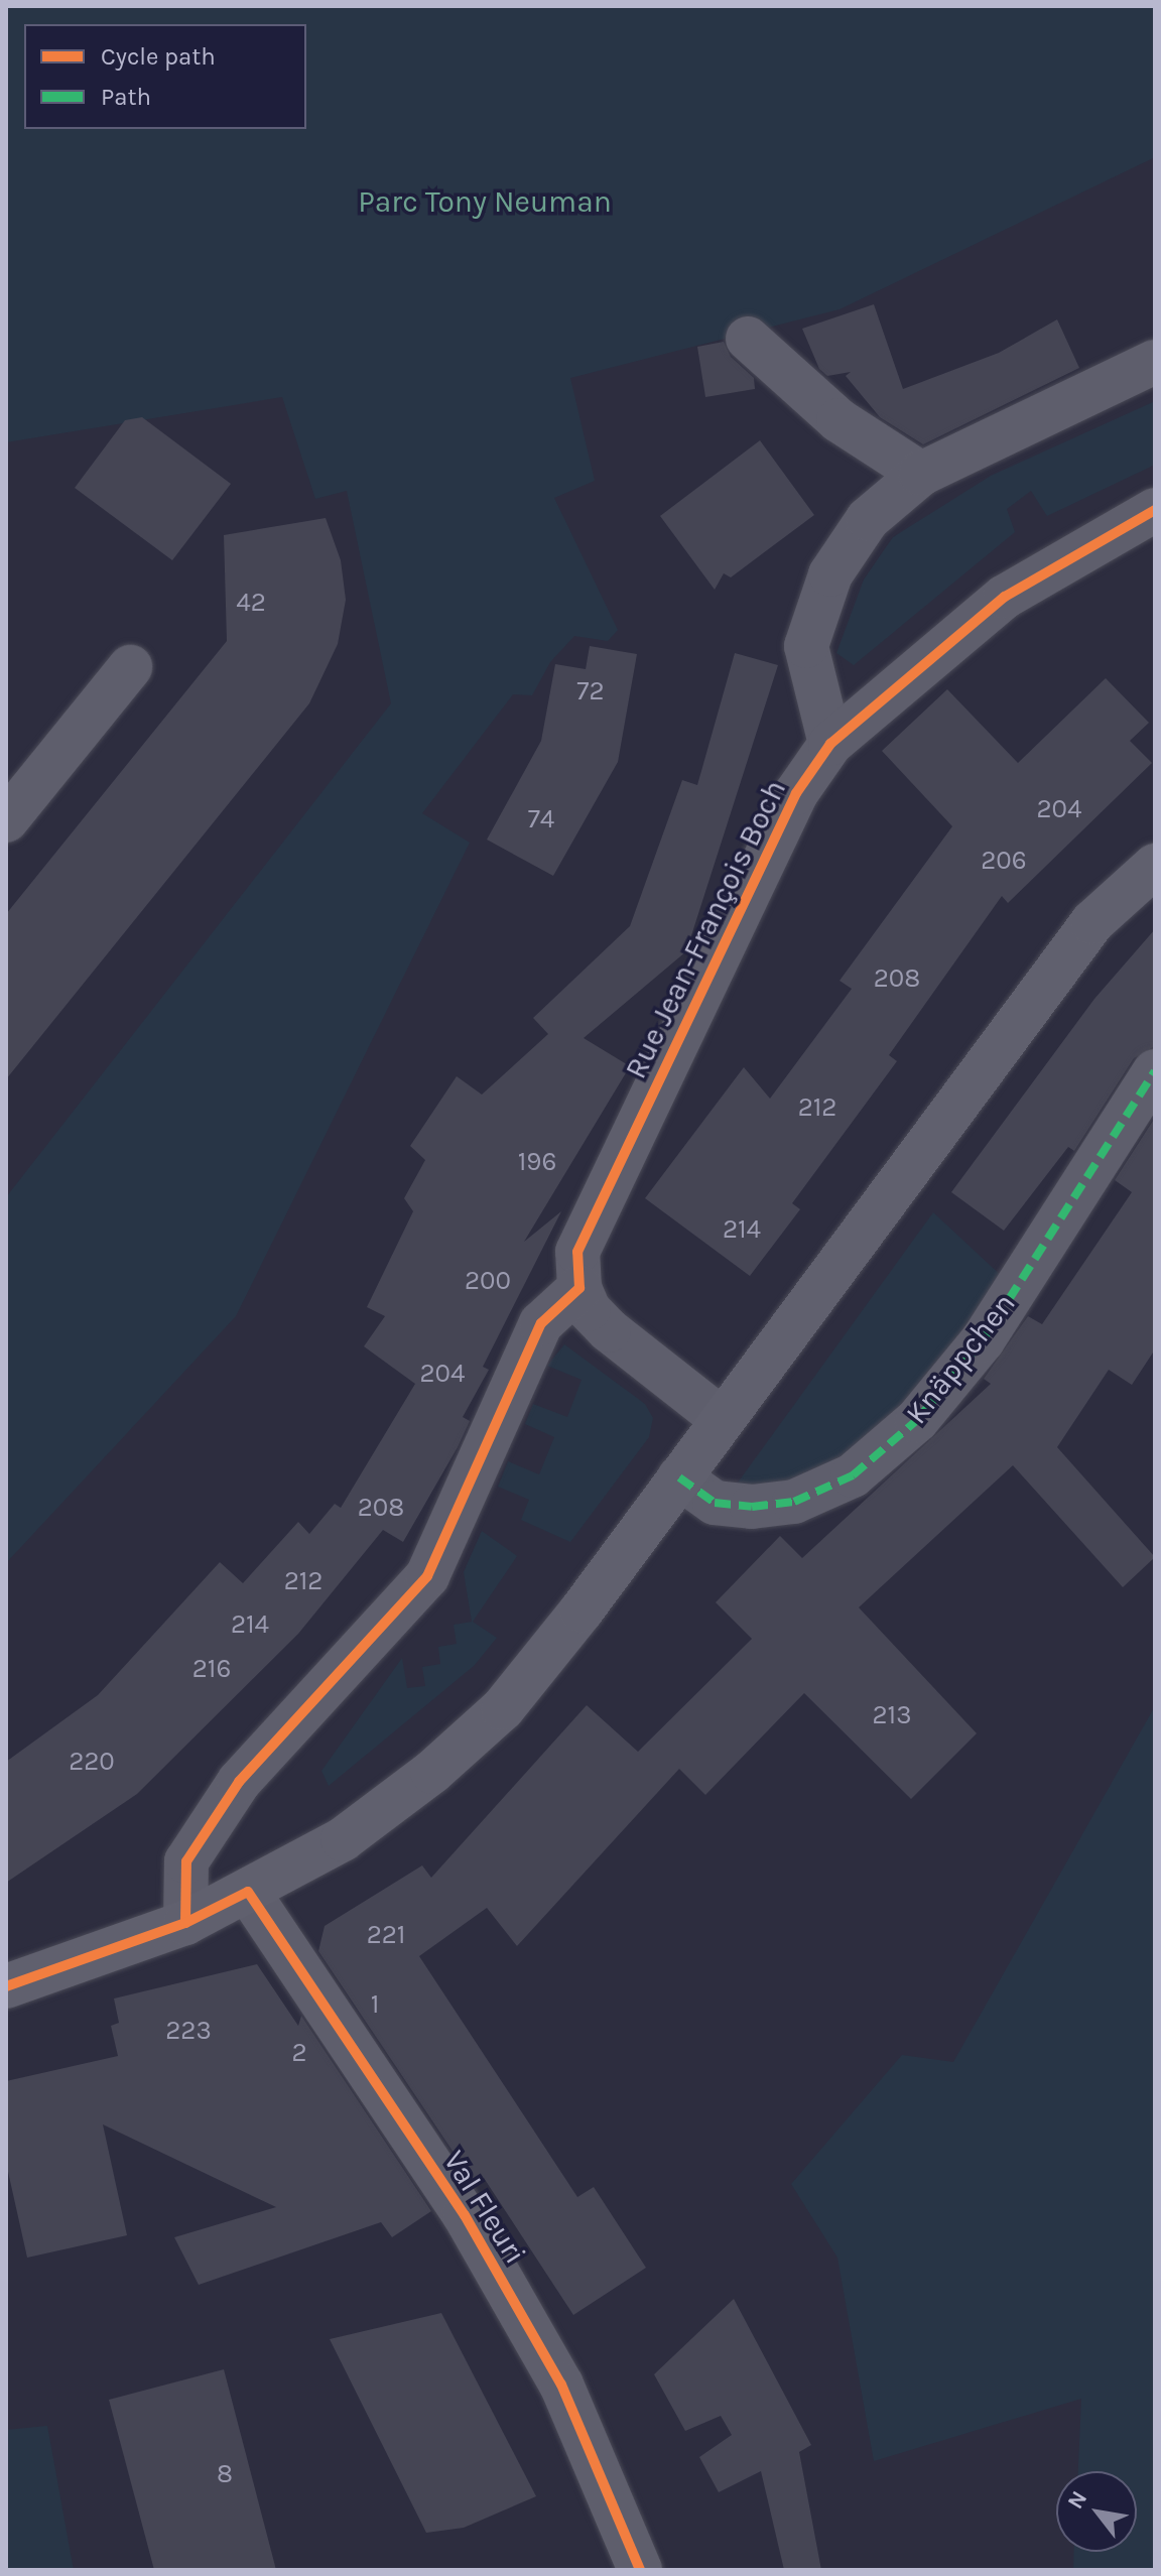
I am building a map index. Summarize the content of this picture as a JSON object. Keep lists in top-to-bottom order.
{
  "streets": {
    "street": ["Rue Jean-François Boch", "Knäppchen", "Val Fleuri"]
  },
  "parks": ["Parc Tony Neuman"],
  "house_numbers": [
    "42",
    "72",
    "204",
    "74",
    "206",
    "208",
    "212",
    "196",
    "214",
    "200",
    "204",
    "208",
    "212",
    "214",
    "216",
    "213",
    "220",
    "221",
    "1",
    "223",
    "2",
    "8"
  ],
  "legend": ["Cycle path", "Path"],
  "north": "top left"
}
